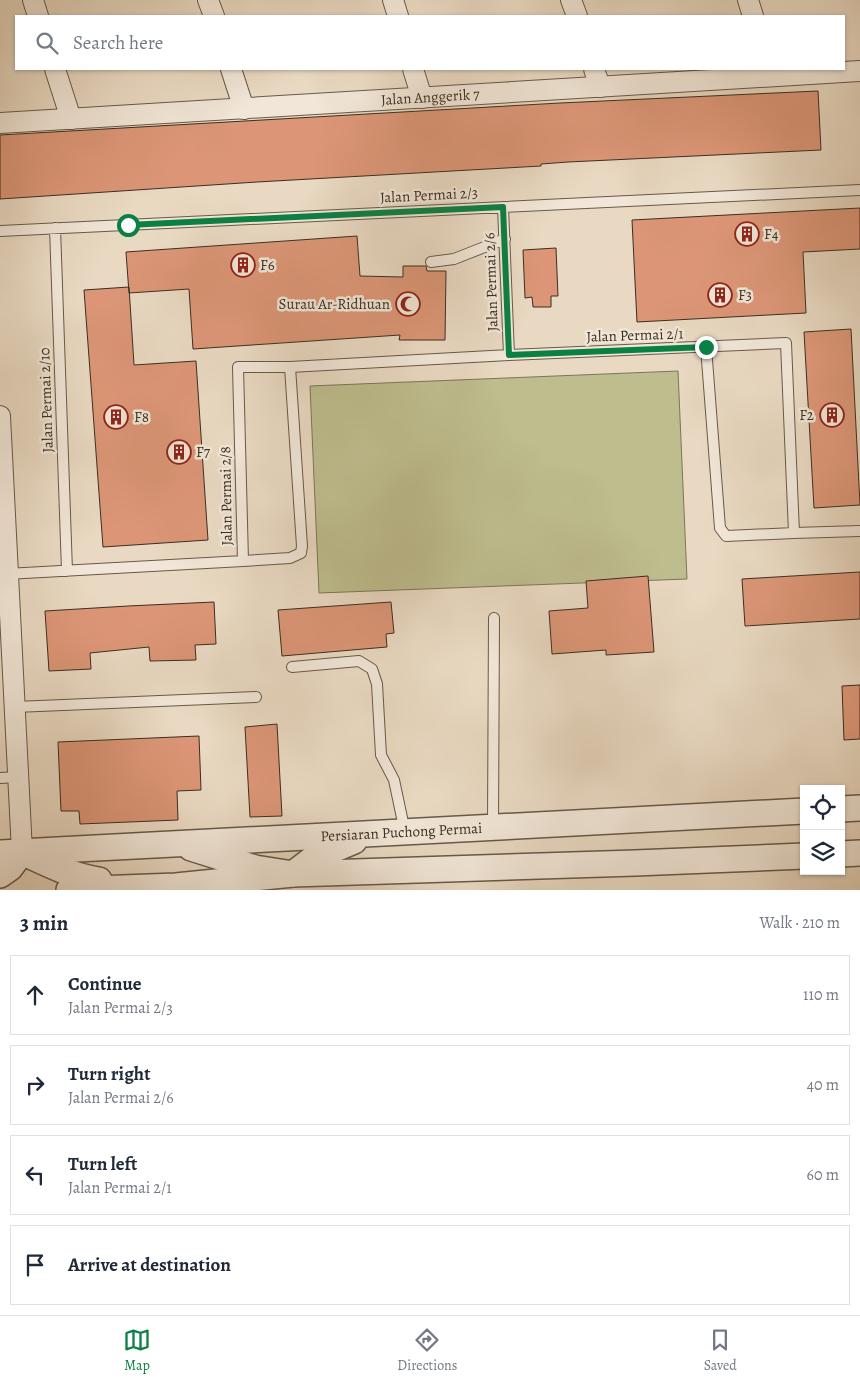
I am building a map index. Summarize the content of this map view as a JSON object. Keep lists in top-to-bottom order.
{
  "streets": {
    "street": ["Jalan Anggerik 7", "Persiaran Puchong Permai"],
    "lane": [
      "Jalan Permai 2/3",
      "Jalan Permai 2/6",
      "Jalan Permai 2/1",
      "Jalan Permai 2/10",
      "Jalan Permai 2/8"
    ]
  },
  "crossings": [
    ["Jalan Permai 2/3", "Jalan Permai 2/6"],
    ["Jalan Permai 2/3", "Jalan Permai 2/10"],
    ["Jalan Permai 2/6", "Jalan Permai 2/1"],
    ["Jalan Permai 2/1", "Jalan Permai 2/8"],
    ["Jalan Permai 2/10", "Jalan Permai 2/8"]
  ],
  "places": {
    "building": [
      "F4",
      "F6",
      "F3",
      "F2",
      "F8",
      "F7"
    ],
    "mosque": ["Surau Ar-Ridhuan"]
  },
  "page": {
    "search": "Search here",
    "heading": ["3 min", "Walk · 210 m"],
    "list": [
      ["Continue", "Jalan Permai 2/3", "110 m"],
      ["Turn right", "Jalan Permai 2/6", "40 m"],
      ["Turn left", "Jalan Permai 2/1", "60 m"],
      "Arrive at destination"
    ],
    "nav": ["Map", "Directions", "Saved"]
  }
}
